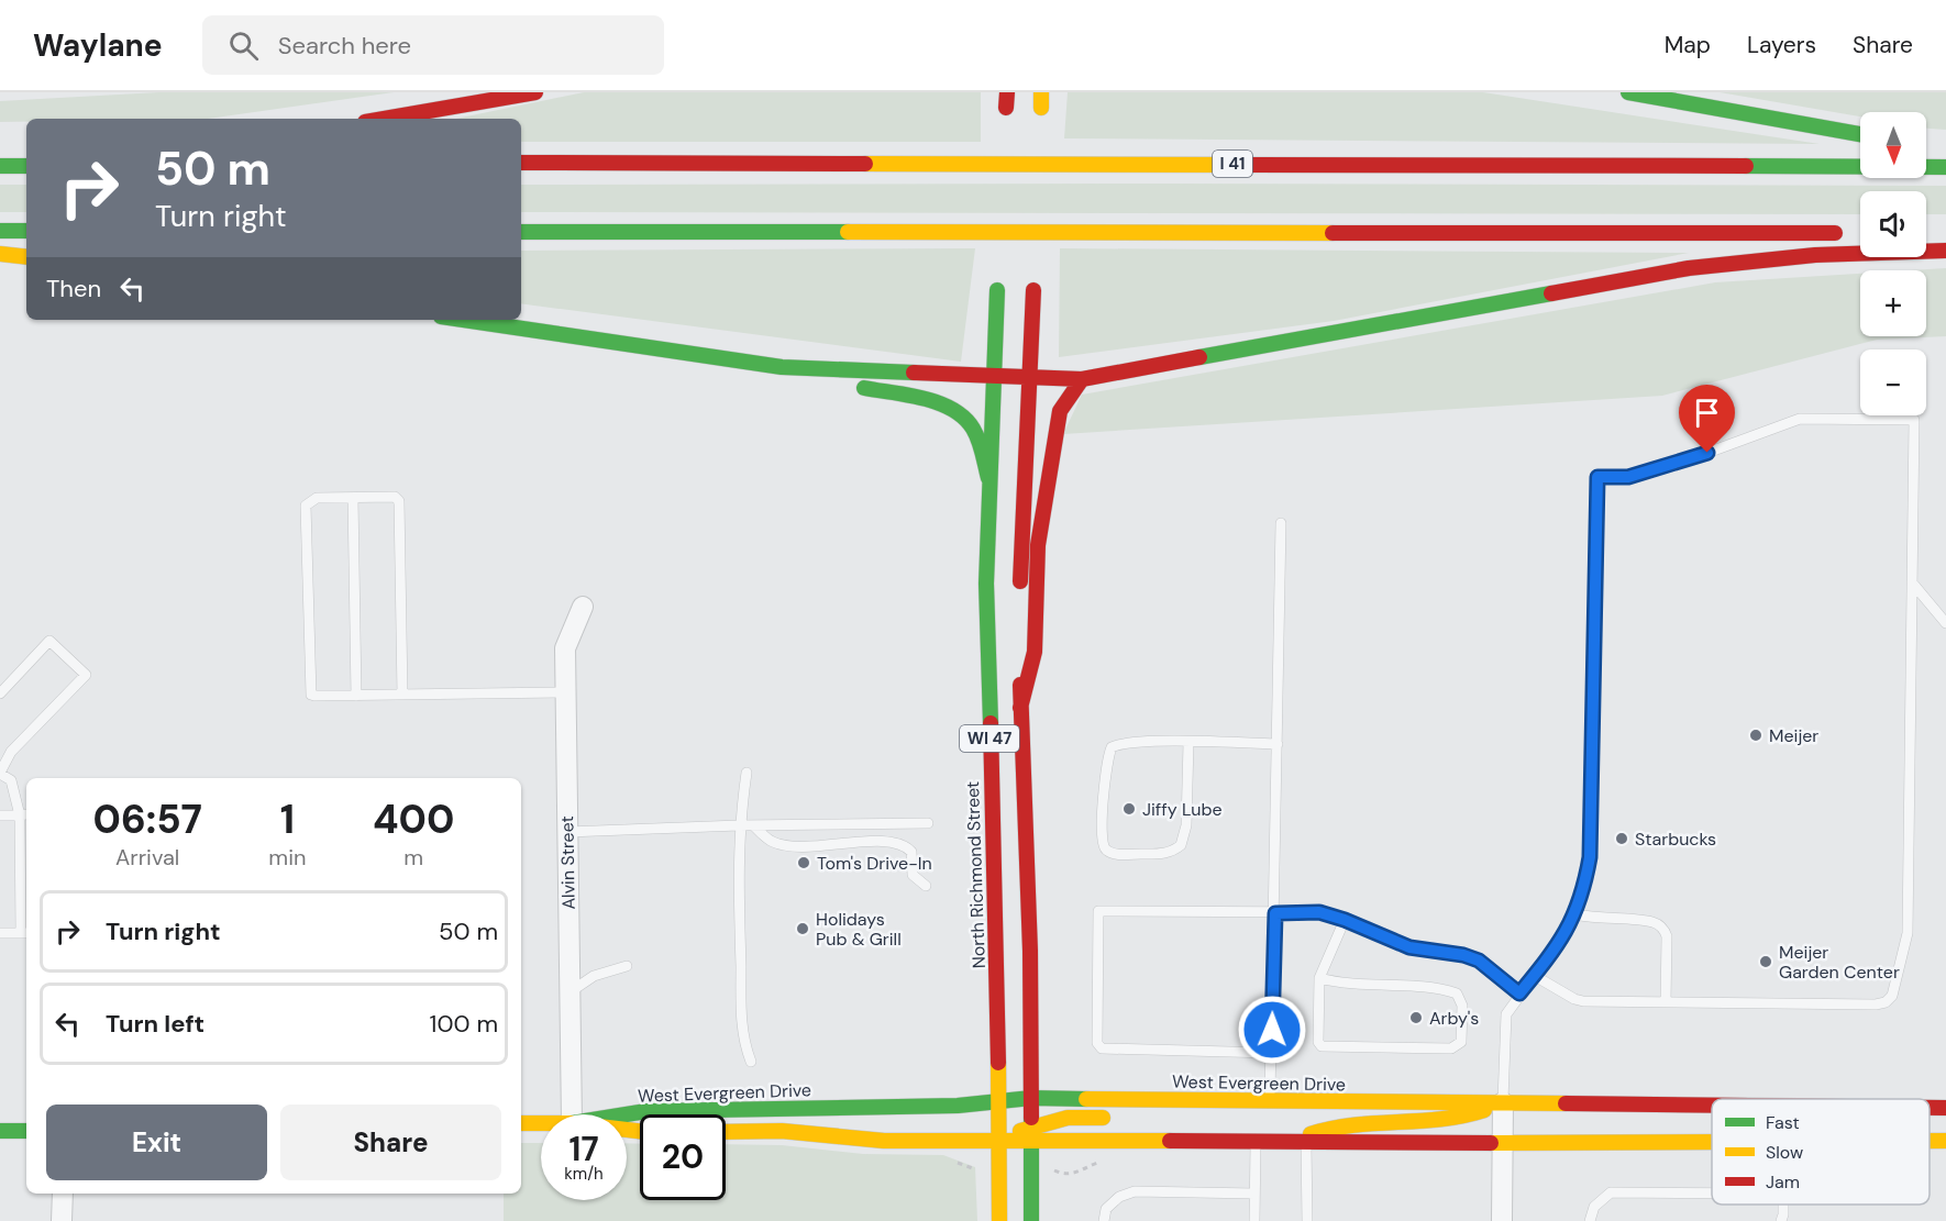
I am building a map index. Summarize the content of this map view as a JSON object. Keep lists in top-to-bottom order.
{
  "streets": {
    "main road": [
      "I 41",
      "WI 47",
      "North Richmond Street",
      "West Evergreen Drive"
    ],
    "street": ["Alvin Street"]
  },
  "crossings": [
    ["WI 47", "West Evergreen Drive"],
    ["North Richmond Street", "West Evergreen Drive"]
  ],
  "places": [
    "Meijer",
    "Jiffy Lube",
    "Starbucks",
    "Tom's Drive-In",
    "Holidays Pub & Grill",
    "Meijer Garden Center",
    "Arby's"
  ],
  "legend": ["Fast", "Slow", "Jam"],
  "north": "bottom",
  "page": {
    "header": "Waylane",
    "search": "Search here",
    "nav": ["Map", "Layers", "Share"],
    "map_buttons": ["+", "−"],
    "turn": ["50 m", "Turn right"],
    "then": "Then",
    "eta": [
      "06:57",
      "Arrival",
      "1",
      "min",
      "400",
      "m"
    ],
    "list": [
      {
        "name": "Turn right",
        "value": "50 m"
      },
      {
        "name": "Turn left",
        "value": "100 m"
      }
    ],
    "buttons": ["Exit", "Share"],
    "speed": "17 km/h",
    "limit": "20"
  }
}
